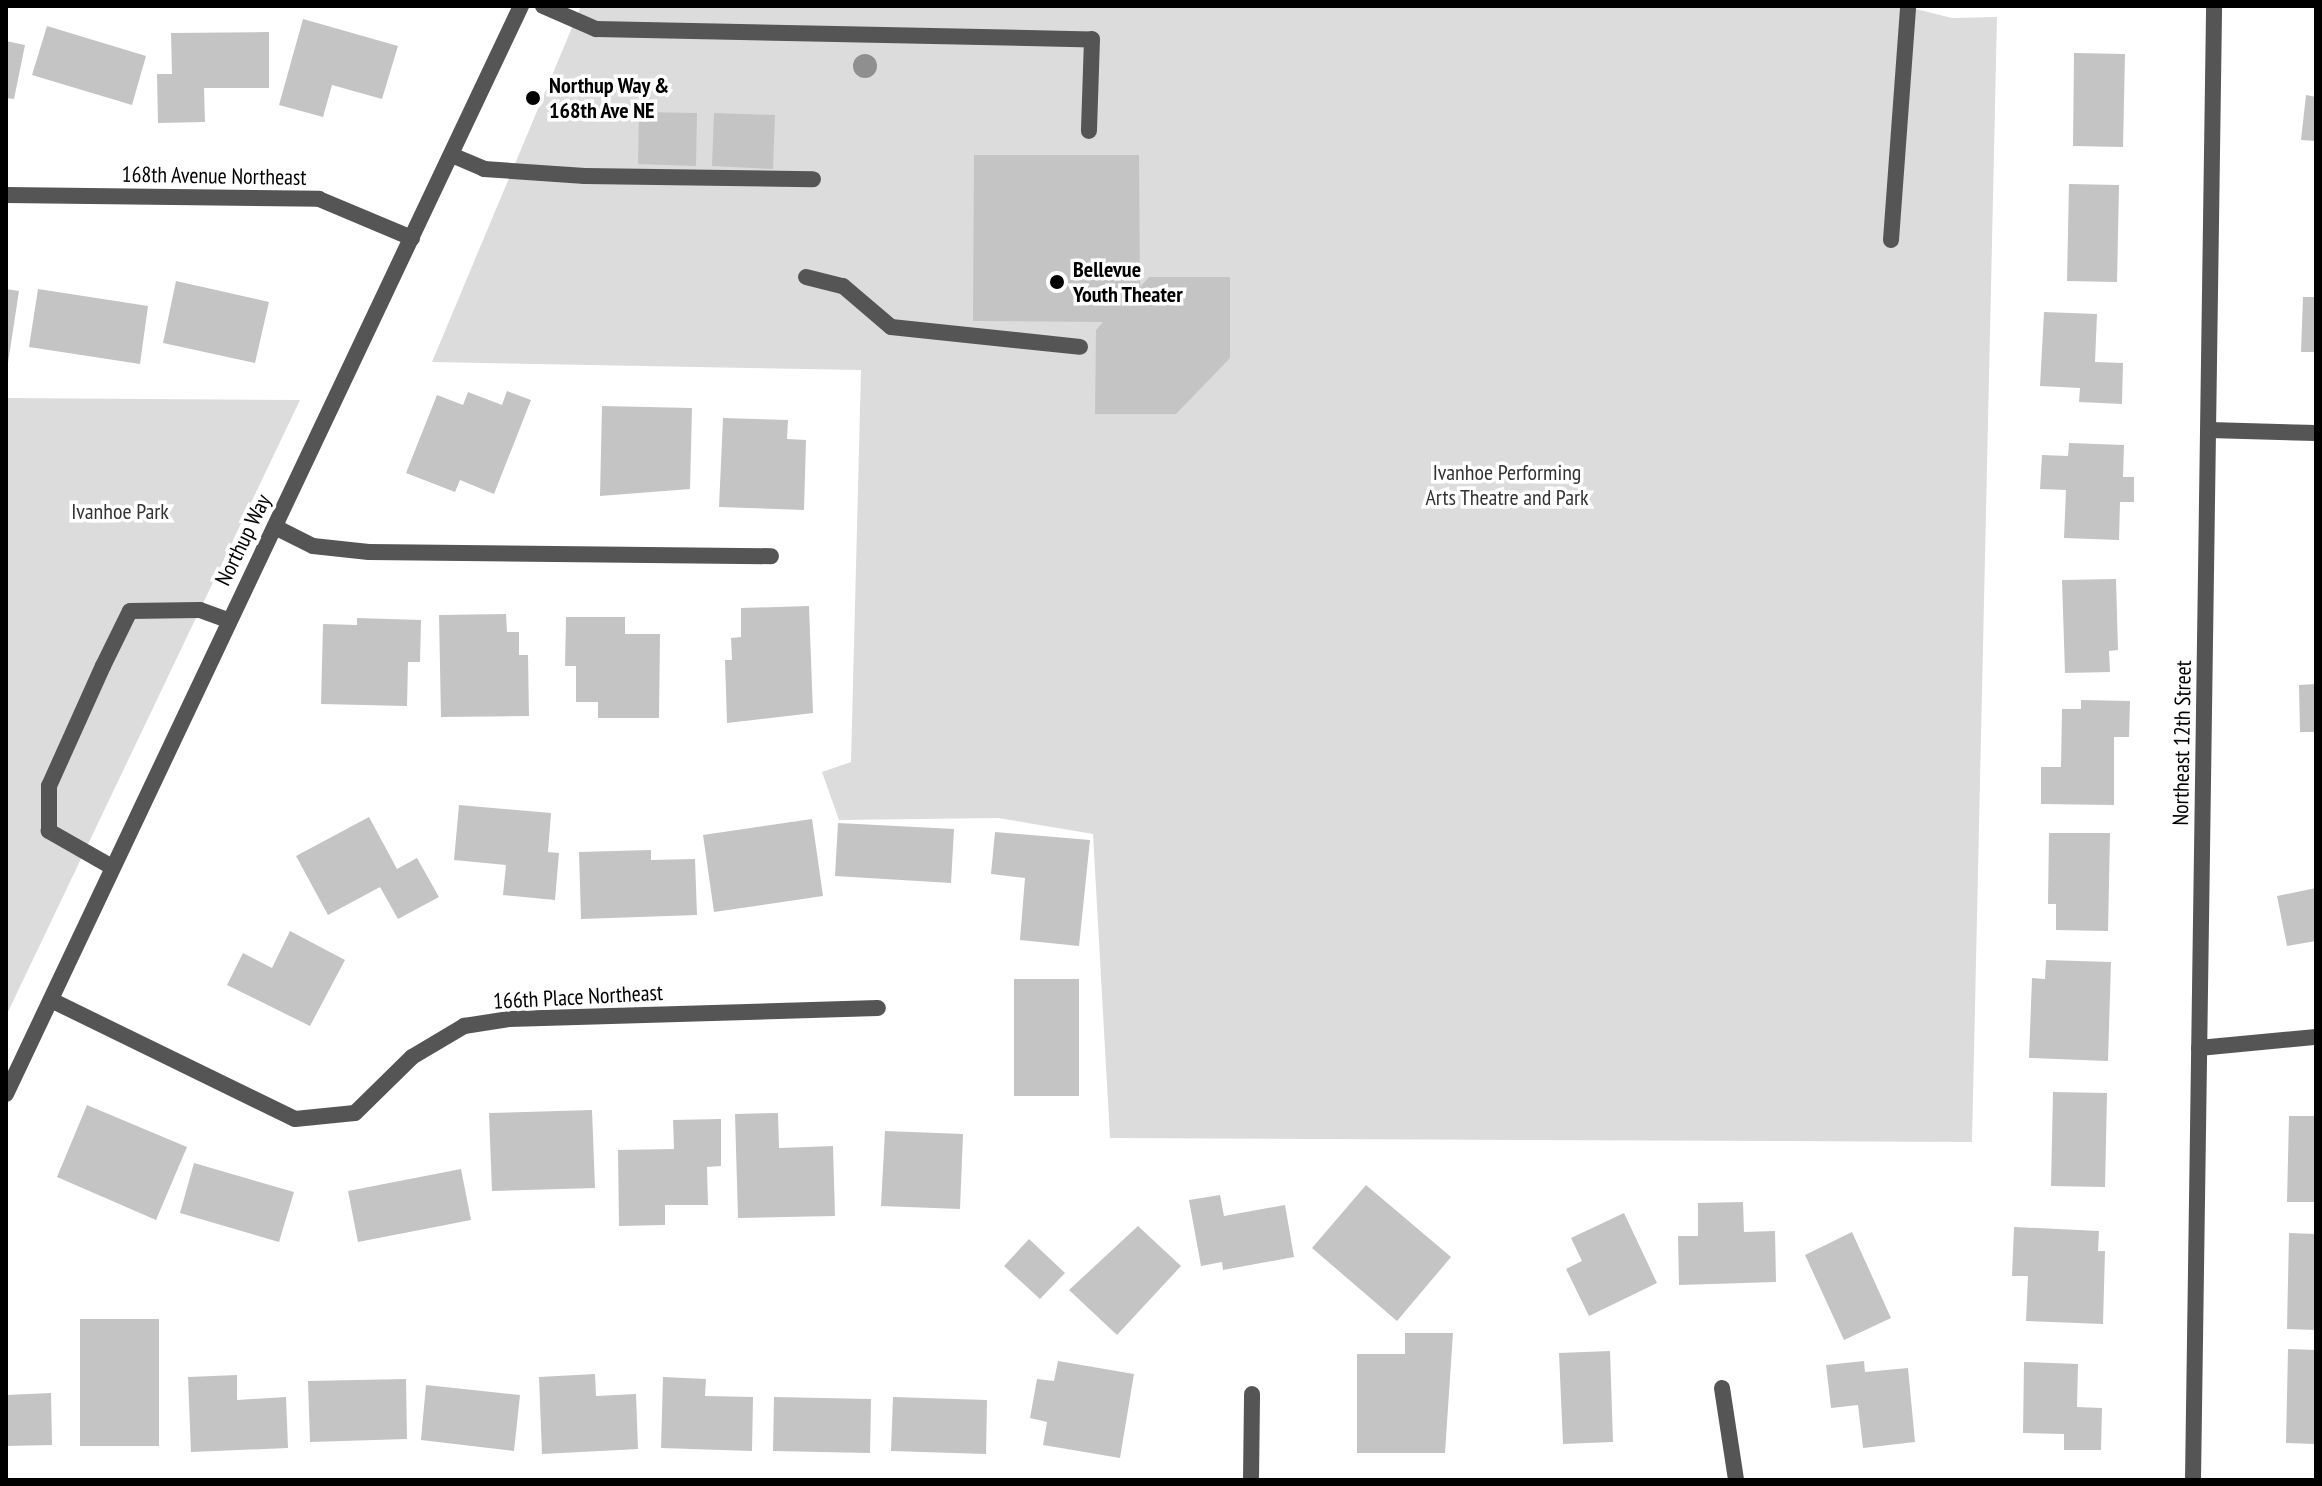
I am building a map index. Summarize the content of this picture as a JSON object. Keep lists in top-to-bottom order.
{
  "streets": {
    "street": [
      "168th Avenue Northeast",
      "Northup Way",
      "Northeast 12th Street",
      "166th Place Northeast"
    ]
  },
  "crossings": [
    ["168th Avenue Northeast", "Northup Way"],
    ["Northup Way", "166th Place Northeast"]
  ],
  "parks": ["Ivanhoe Performing Arts Theatre and Park", "Ivanhoe Park"],
  "places": ["Northup Way & 168th Ave NE", "Bellevue Youth Theater"]
}
